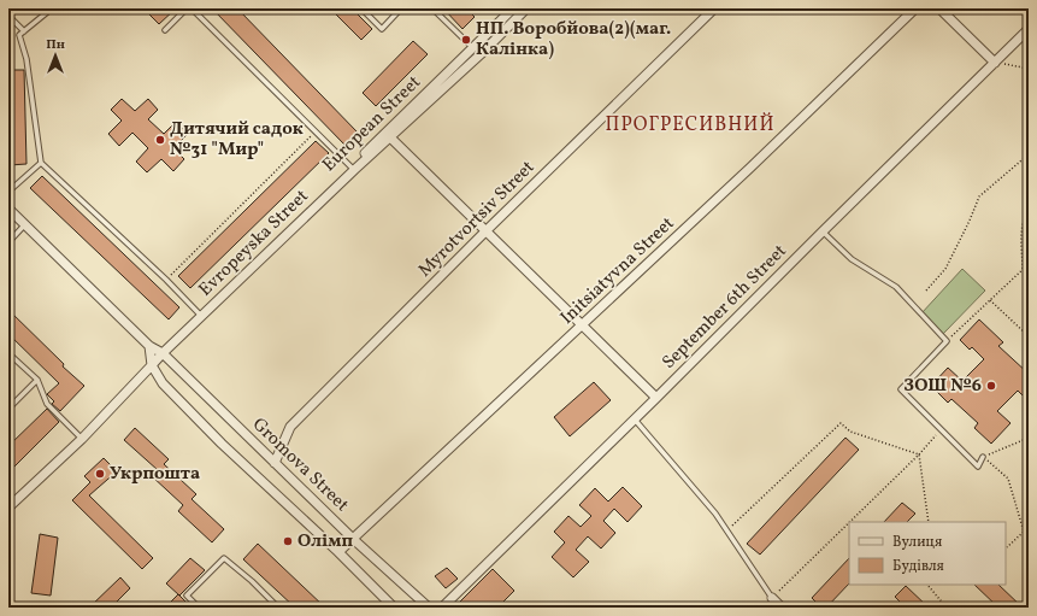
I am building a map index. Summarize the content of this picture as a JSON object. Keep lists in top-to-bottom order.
{
  "streets": {
    "street": [
      "European Street",
      "Myrotvortsiv Street",
      "Evropeyska Street",
      "Initsiatyvna Street",
      "September 6th Street",
      "Gromova Street"
    ]
  },
  "crossings": [
    ["Myrotvortsiv Street", "Gromova Street"],
    ["Evropeyska Street", "Gromova Street"],
    ["Initsiatyvna Street", "Gromova Street"]
  ],
  "districts": ["ПРОГРЕСИВНИЙ"],
  "places": [
    "НП. Воробйова(2)(маг. Калінка)",
    "Дитячий садок №31 \"Мир\"",
    "ЗОШ №6",
    "Укрпошта",
    "Олімп"
  ],
  "legend": ["Вулиця", "Будівля"],
  "north": "top"
}
